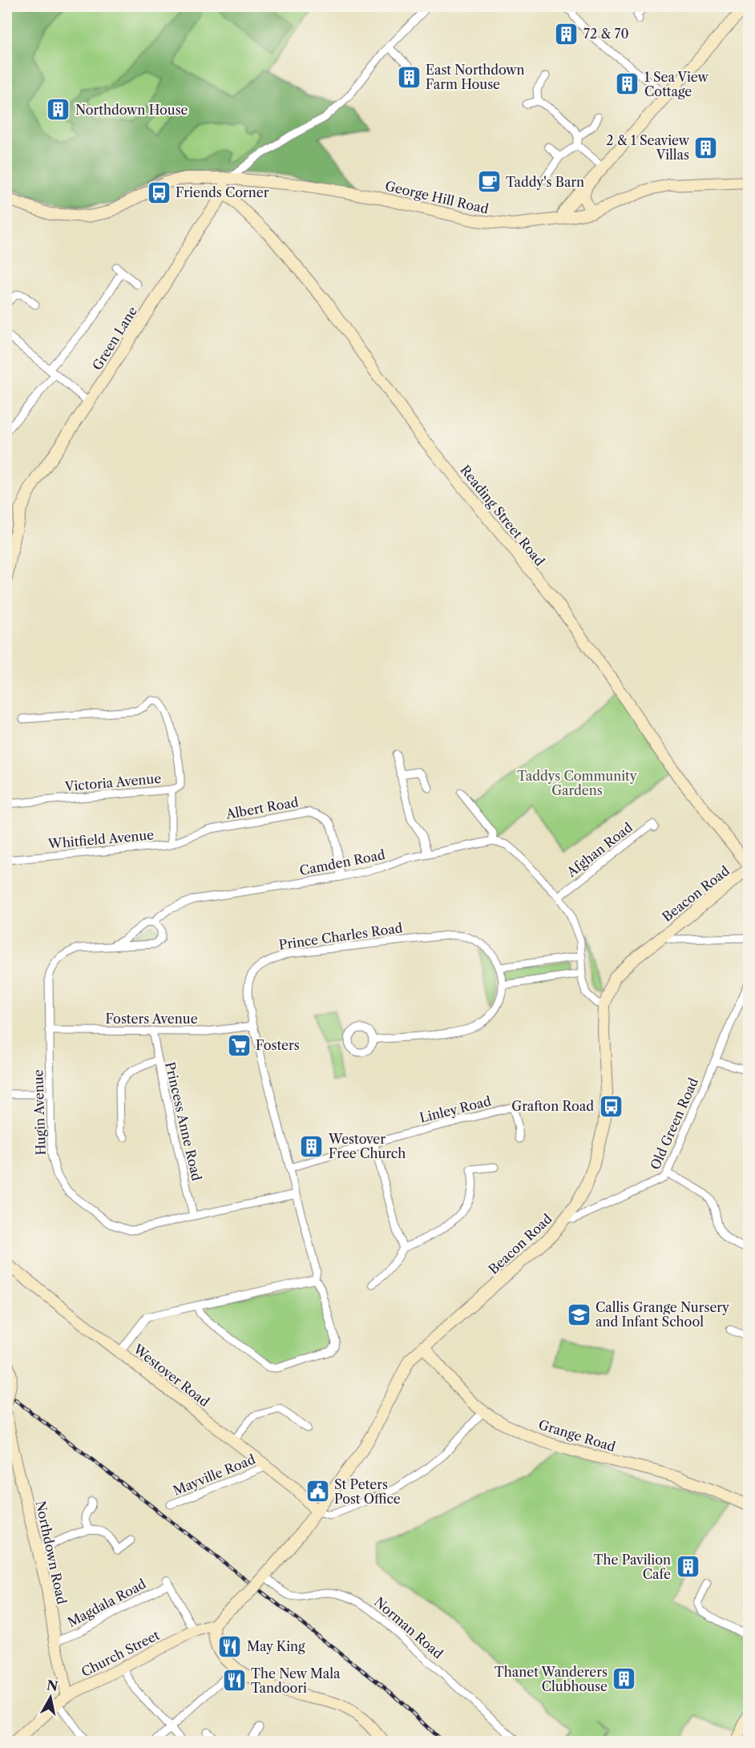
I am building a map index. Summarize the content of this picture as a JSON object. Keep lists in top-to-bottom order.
{
  "streets": {
    "street": [
      "George Hill Road",
      "Green Lane",
      "Reading Street Road",
      "Victoria Avenue",
      "Albert Road",
      "Whitfield Avenue",
      "Afghan Road",
      "Camden Road",
      "Beacon Road",
      "Prince Charles Road",
      "Fosters Avenue",
      "Linley Road",
      "Hugin Avenue",
      "Princess Anne Road",
      "Old Green Road",
      "Westover Road",
      "Grange Road",
      "Mayville Road",
      "Northdown Road",
      "Magdala Road",
      "Norman Road",
      "Church Street"
    ]
  },
  "crossings": [
    ["Green Lane", "Reading Street Road"],
    ["Victoria Avenue", "Whitfield Avenue"],
    ["Albert Road", "Whitfield Avenue"],
    ["Albert Road", "Camden Road"],
    ["Camden Road", "Hugin Avenue"],
    ["Beacon Road", "Old Green Road"],
    ["Beacon Road", "Westover Road"],
    ["Beacon Road", "Grange Road"],
    ["Beacon Road", "Norman Road"],
    ["Beacon Road", "Church Street"],
    ["Prince Charles Road", "Fosters Avenue"],
    ["Prince Charles Road", "Linley Road"],
    ["Prince Charles Road", "Hugin Avenue"],
    ["Fosters Avenue", "Hugin Avenue"],
    ["Fosters Avenue", "Princess Anne Road"],
    ["Hugin Avenue", "Princess Anne Road"],
    ["Westover Road", "Mayville Road"],
    ["Northdown Road", "Magdala Road"],
    ["Northdown Road", "Church Street"],
    ["Magdala Road", "Church Street"]
  ],
  "parks": ["Taddys Community Gardens"],
  "places": {
    "building": [
      "72 & 70",
      "East Northdown Farm House",
      "1 Sea View Cottage",
      "Northdown House",
      "2 & 1 Seaview Villas",
      "Westover Free Church",
      "The Pavilion Cafe",
      "Thanet Wanderers Clubhouse"
    ],
    "cafe": ["Taddy's Barn"],
    "bus stop": ["Friends Corner", "Grafton Road"],
    "supermarket": ["Fosters"],
    "school or university": ["Callis Grange Nursery and Infant School"],
    "public building": ["St Peters Post Office"],
    "restaurant": ["May King", "The New Mala Tandoori"]
  },
  "north": "top"
}
